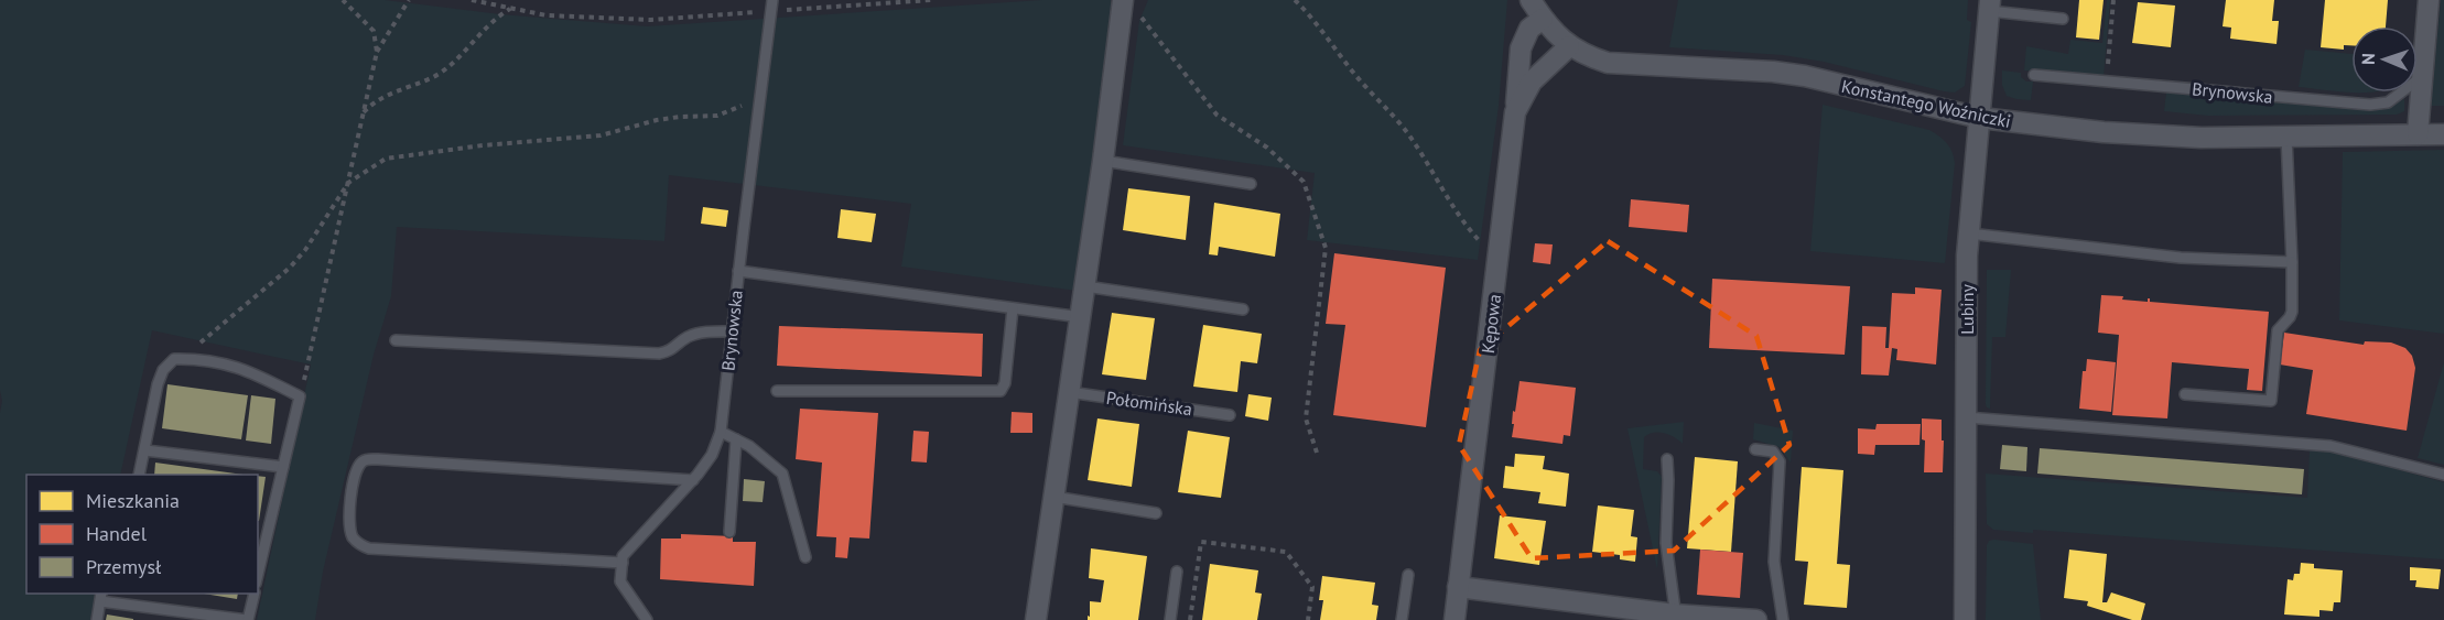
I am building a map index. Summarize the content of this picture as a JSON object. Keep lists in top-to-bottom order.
{
  "streets": {
    "street": ["Konstantego Woźniczki", "Lubiny", "Kępowa"],
    "lane": ["Brynowska", "Połomińska"]
  },
  "crossings": [
    ["Konstantego Woźniczki", "Lubiny"],
    ["Konstantego Woźniczki", "Kępowa"]
  ],
  "legend": ["Mieszkania", "Handel", "Przemysł"],
  "north": "left"
}
